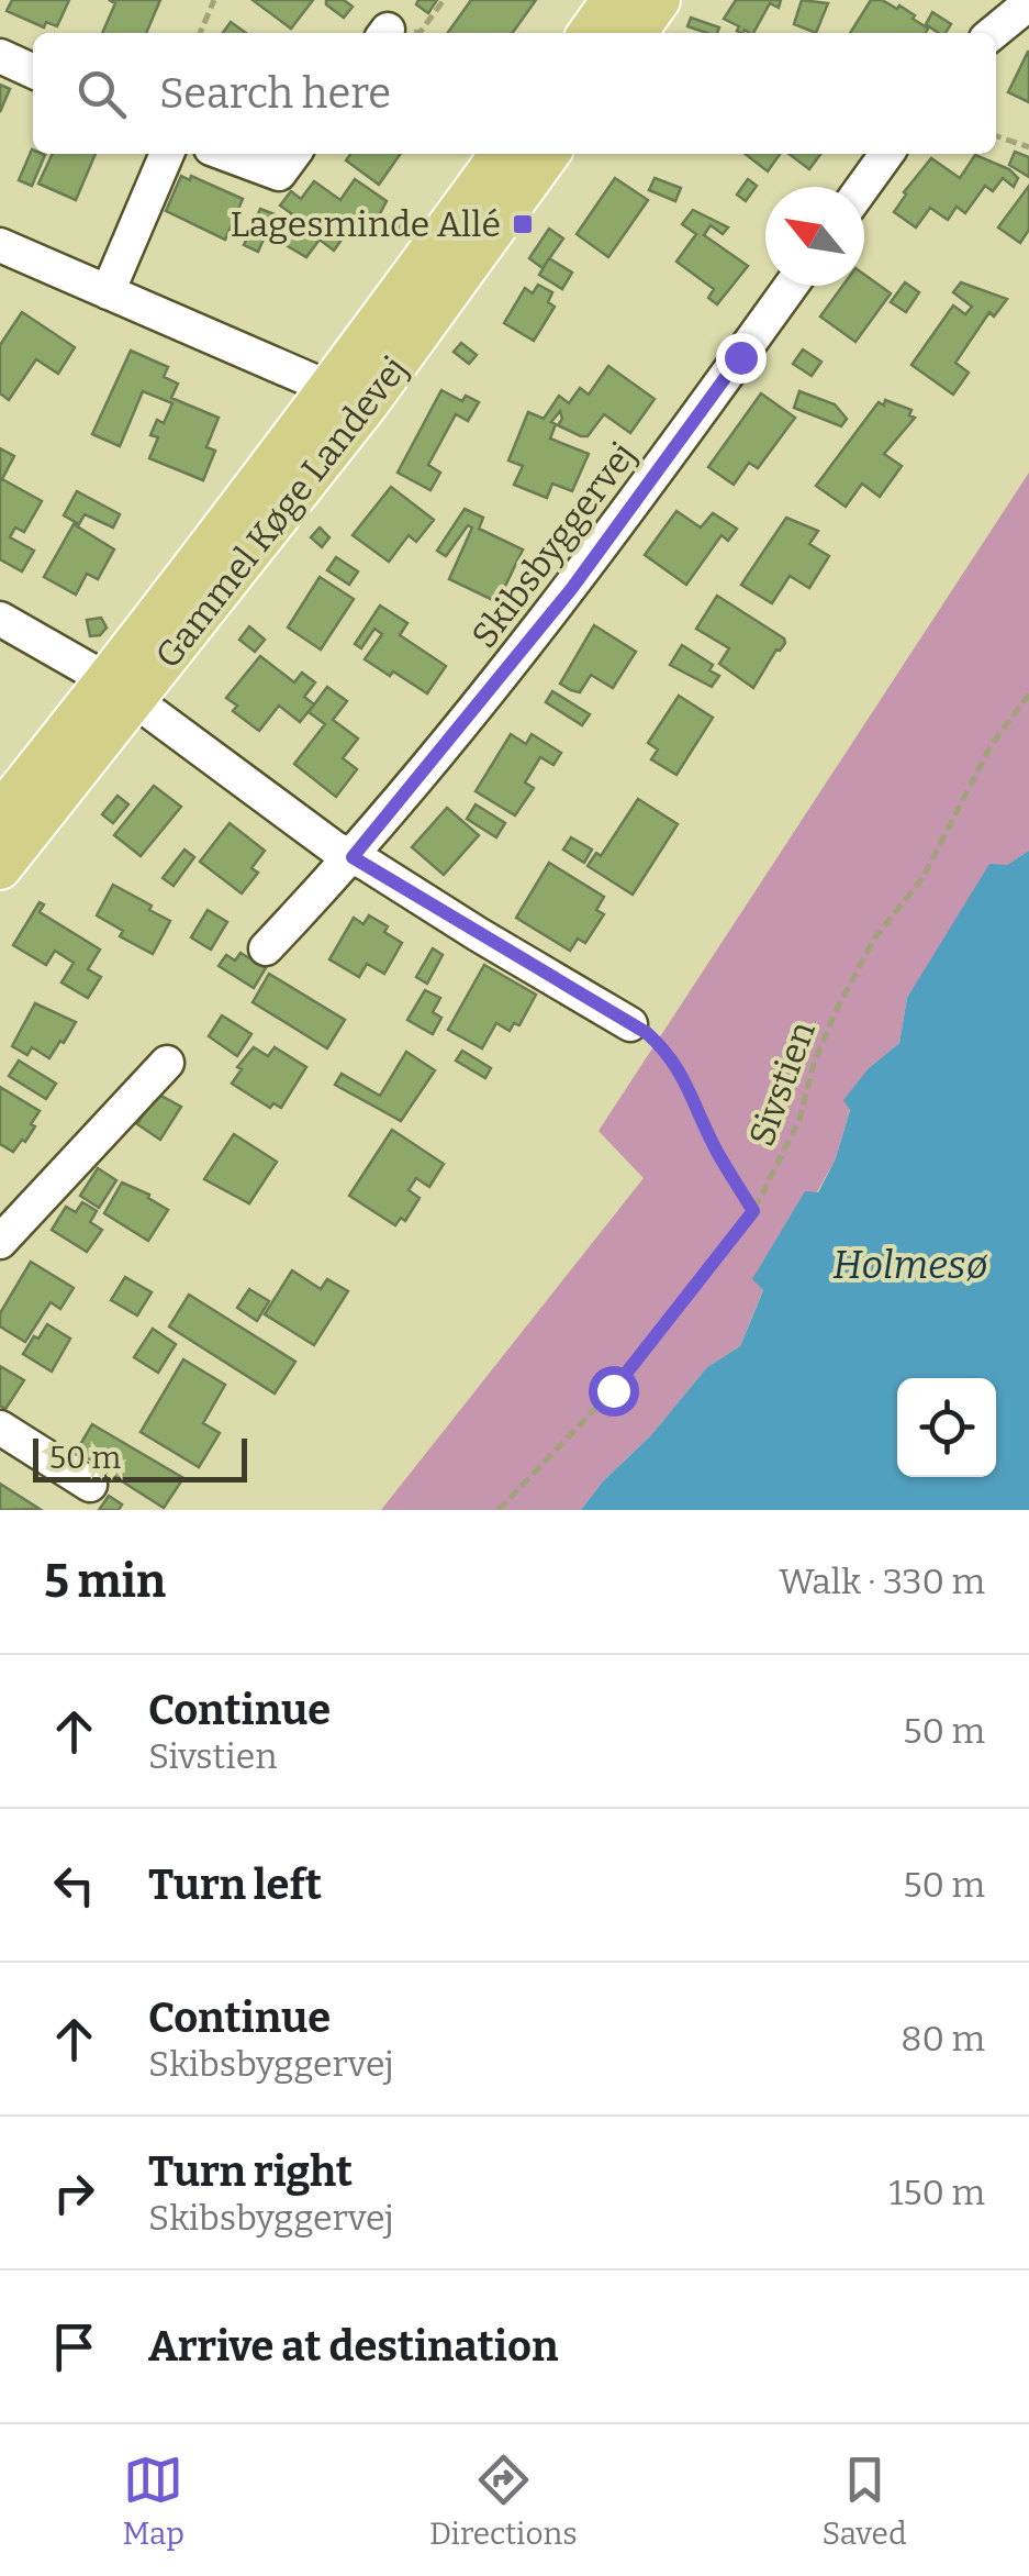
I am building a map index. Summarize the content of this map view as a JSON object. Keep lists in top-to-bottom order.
{
  "streets": {
    "main road": ["Gammel Køge Landevej"],
    "street": ["Skibsbyggervej"],
    "path": ["Sivstien"]
  },
  "water": ["Holmesø"],
  "places": {
    "transit": ["Lagesminde Allé"]
  },
  "scale_bar": "50 m",
  "north": "top left",
  "page": {
    "search": "Search here",
    "scale": "50 m",
    "heading": ["5 min", "Walk · 330 m"],
    "list": [
      ["Continue", "Sivstien", "50 m"],
      ["Turn left", "50 m"],
      ["Continue", "Skibsbyggervej", "80 m"],
      ["Turn right", "Skibsbyggervej", "150 m"],
      "Arrive at destination"
    ],
    "nav": ["Map", "Directions", "Saved"]
  }
}
